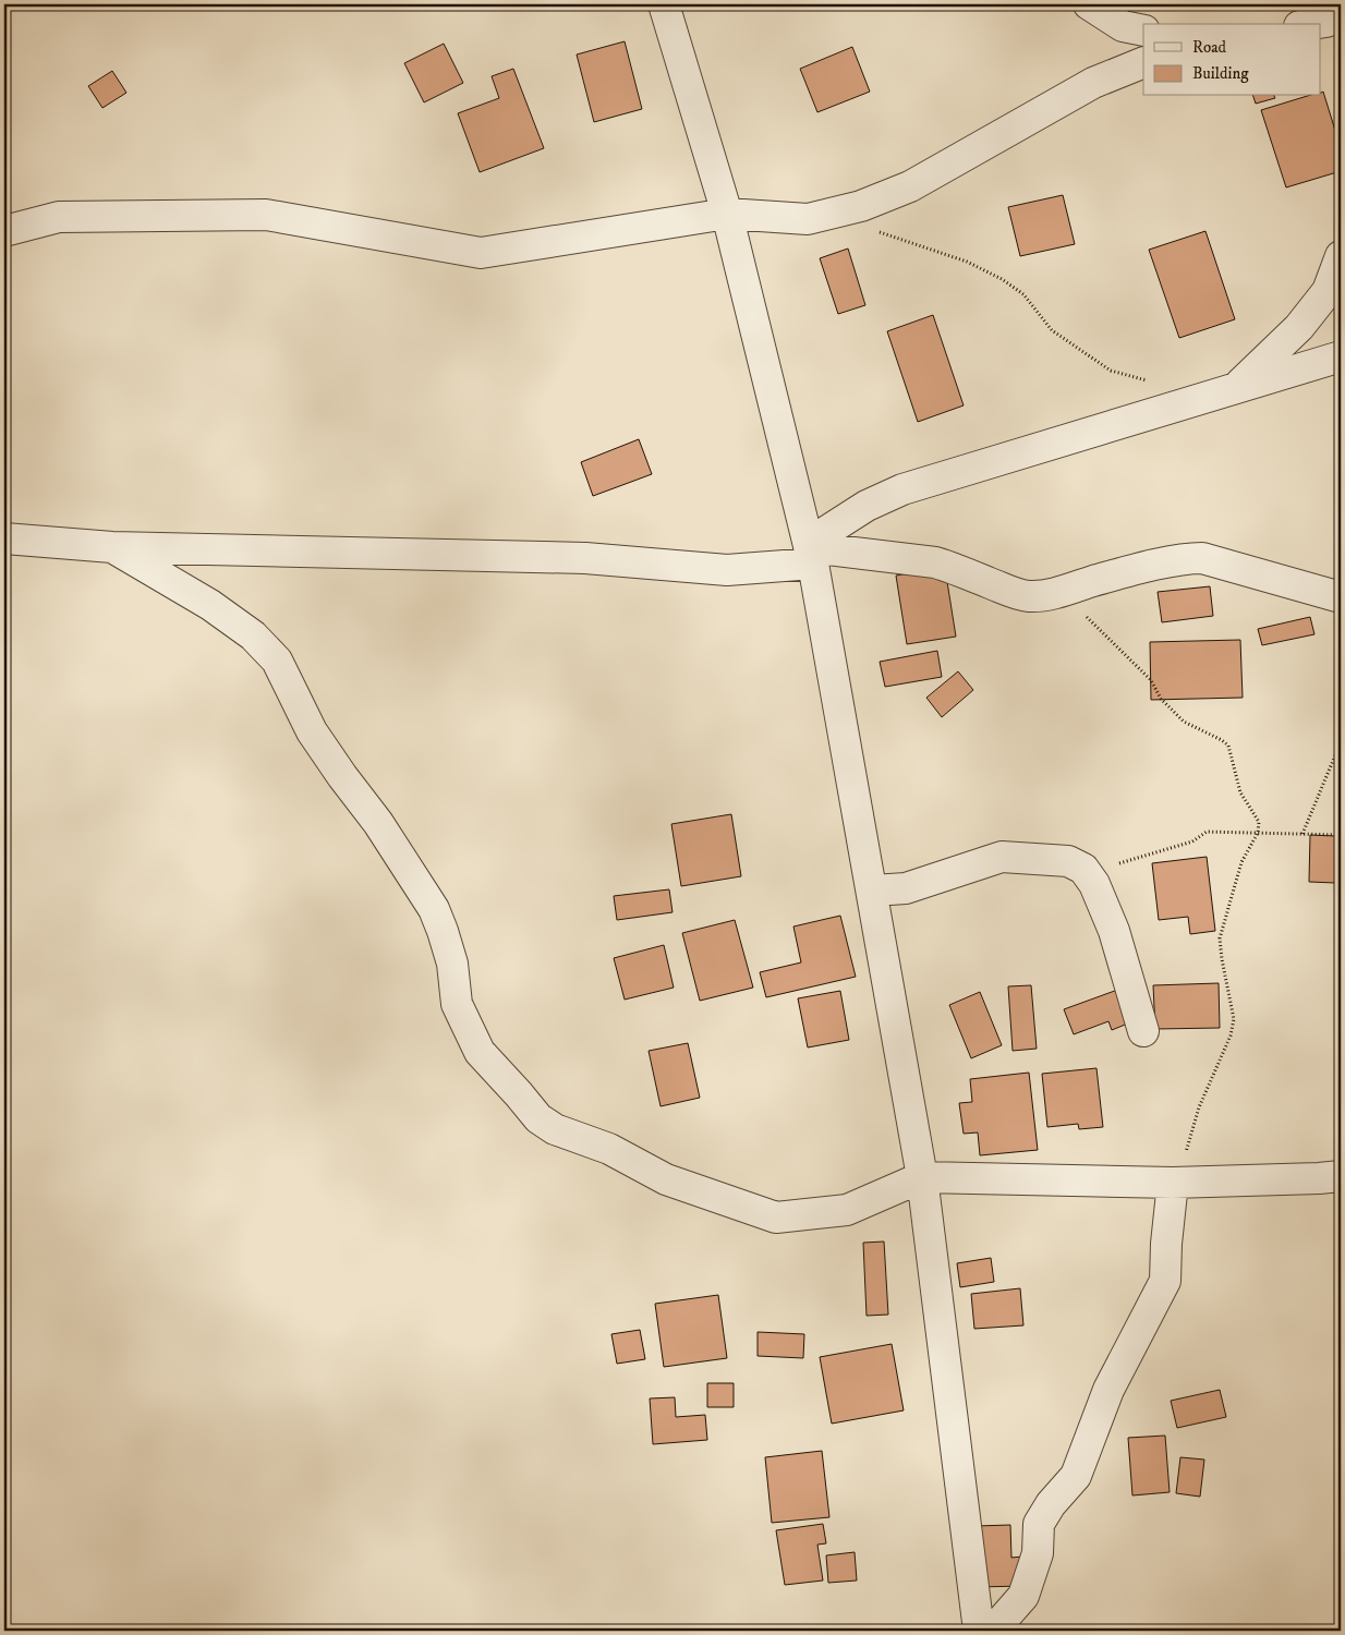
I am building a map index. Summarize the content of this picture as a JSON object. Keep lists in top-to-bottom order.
{
  "legend": ["Road", "Building"]
}
